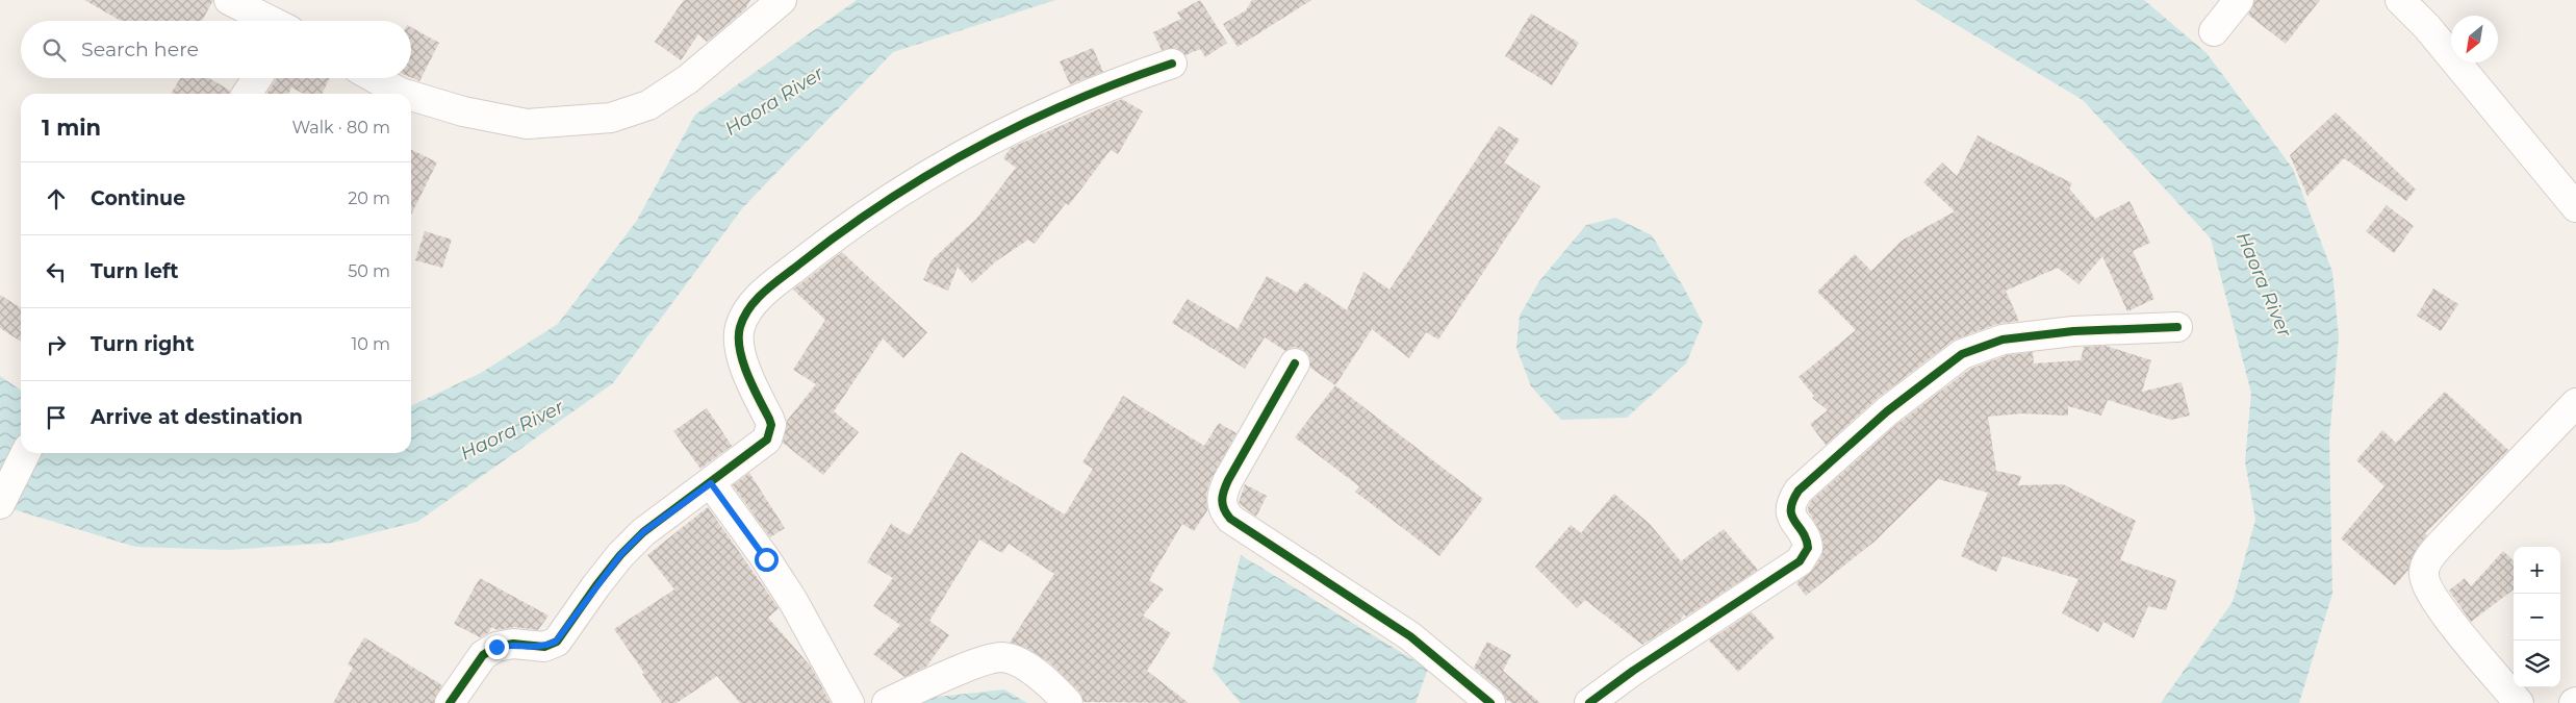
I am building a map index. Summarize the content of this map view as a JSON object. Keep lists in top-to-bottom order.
{
  "water": ["Haora River"],
  "north": "bottom left",
  "page": {
    "search": "Search here",
    "heading": ["1 min", "Walk · 80 m"],
    "list": [
      ["Continue", "20 m"],
      ["Turn left", "50 m"],
      ["Turn right", "10 m"],
      "Arrive at destination"
    ],
    "map_buttons": ["+", "−"]
  }
}
